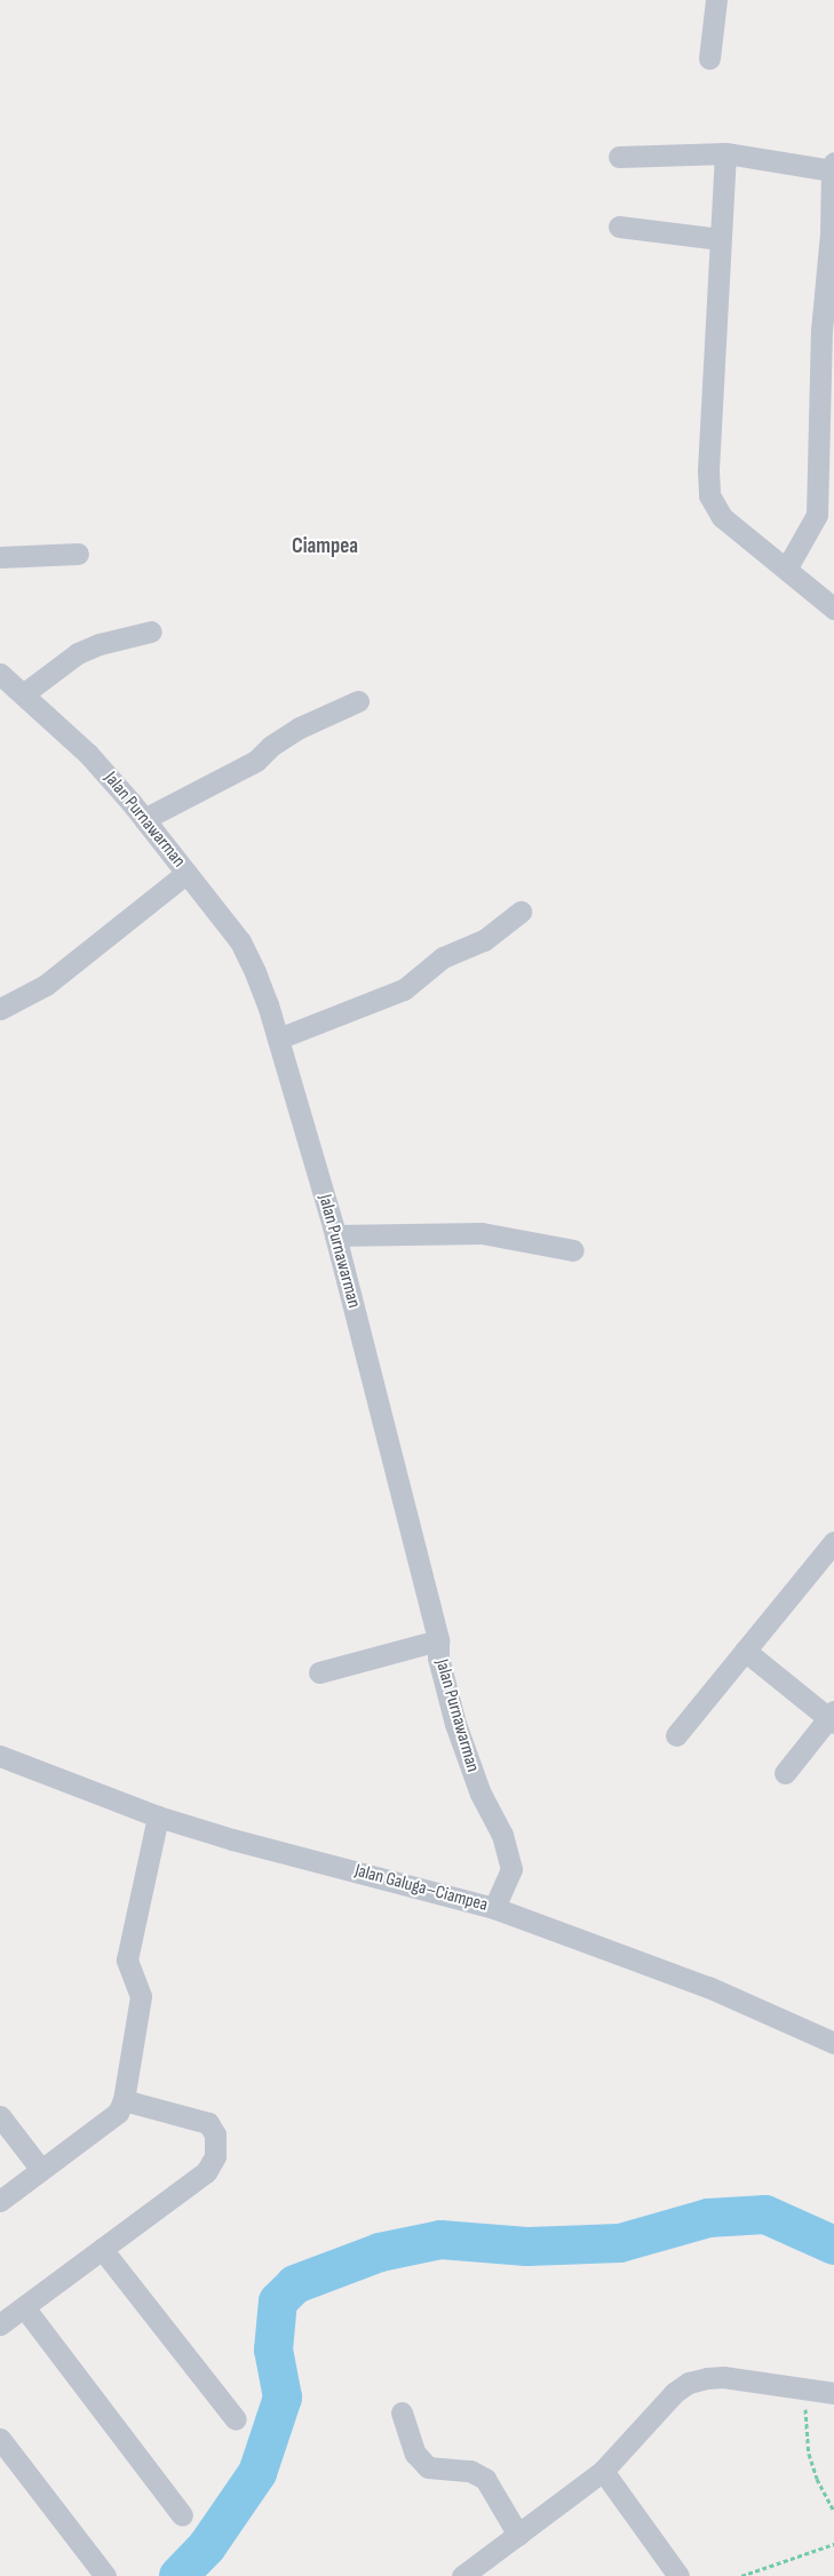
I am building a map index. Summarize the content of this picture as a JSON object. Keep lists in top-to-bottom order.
{
  "streets": {
    "street": ["Jalan Purnawarman", "Jalan Galuga–Ciampea"]
  },
  "crossings": [
    ["Jalan Purnawarman", "Jalan Galuga–Ciampea"]
  ],
  "districts": ["Ciampea"]
}
